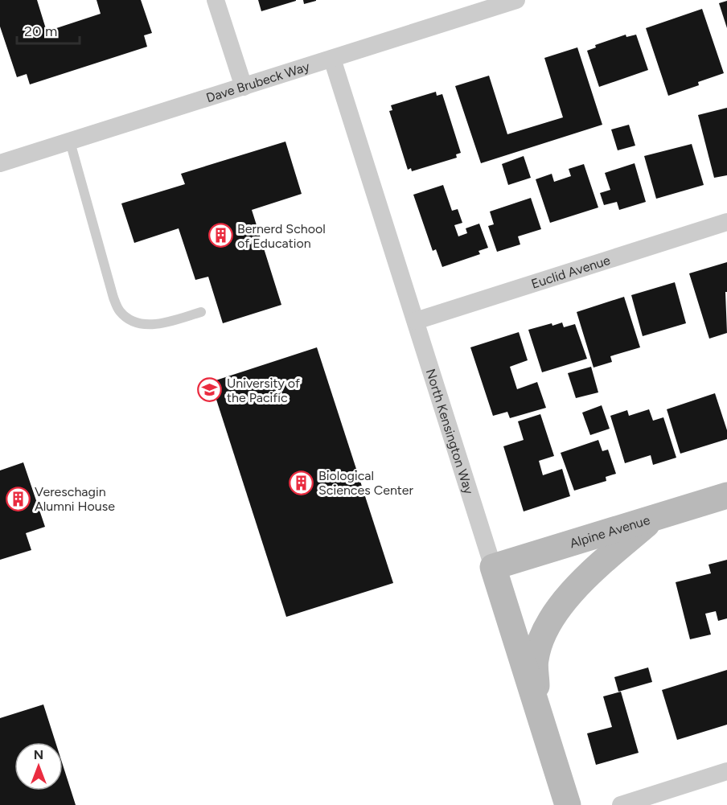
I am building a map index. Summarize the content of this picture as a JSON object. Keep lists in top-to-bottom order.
{
  "streets": {
    "street": [
      "Dave Brubeck Way",
      "Euclid Avenue",
      "North Kensington Way",
      "Alpine Avenue"
    ]
  },
  "crossings": [
    ["Dave Brubeck Way", "North Kensington Way"],
    ["Euclid Avenue", "North Kensington Way"],
    ["North Kensington Way", "Alpine Avenue"]
  ],
  "places": {
    "building": ["Bernerd School of Education", "Biological Sciences Center", "Vereschagin Alumni House"],
    "school or university": ["University of the Pacific"]
  },
  "scale_bar": "20 m",
  "north": "top"
}
